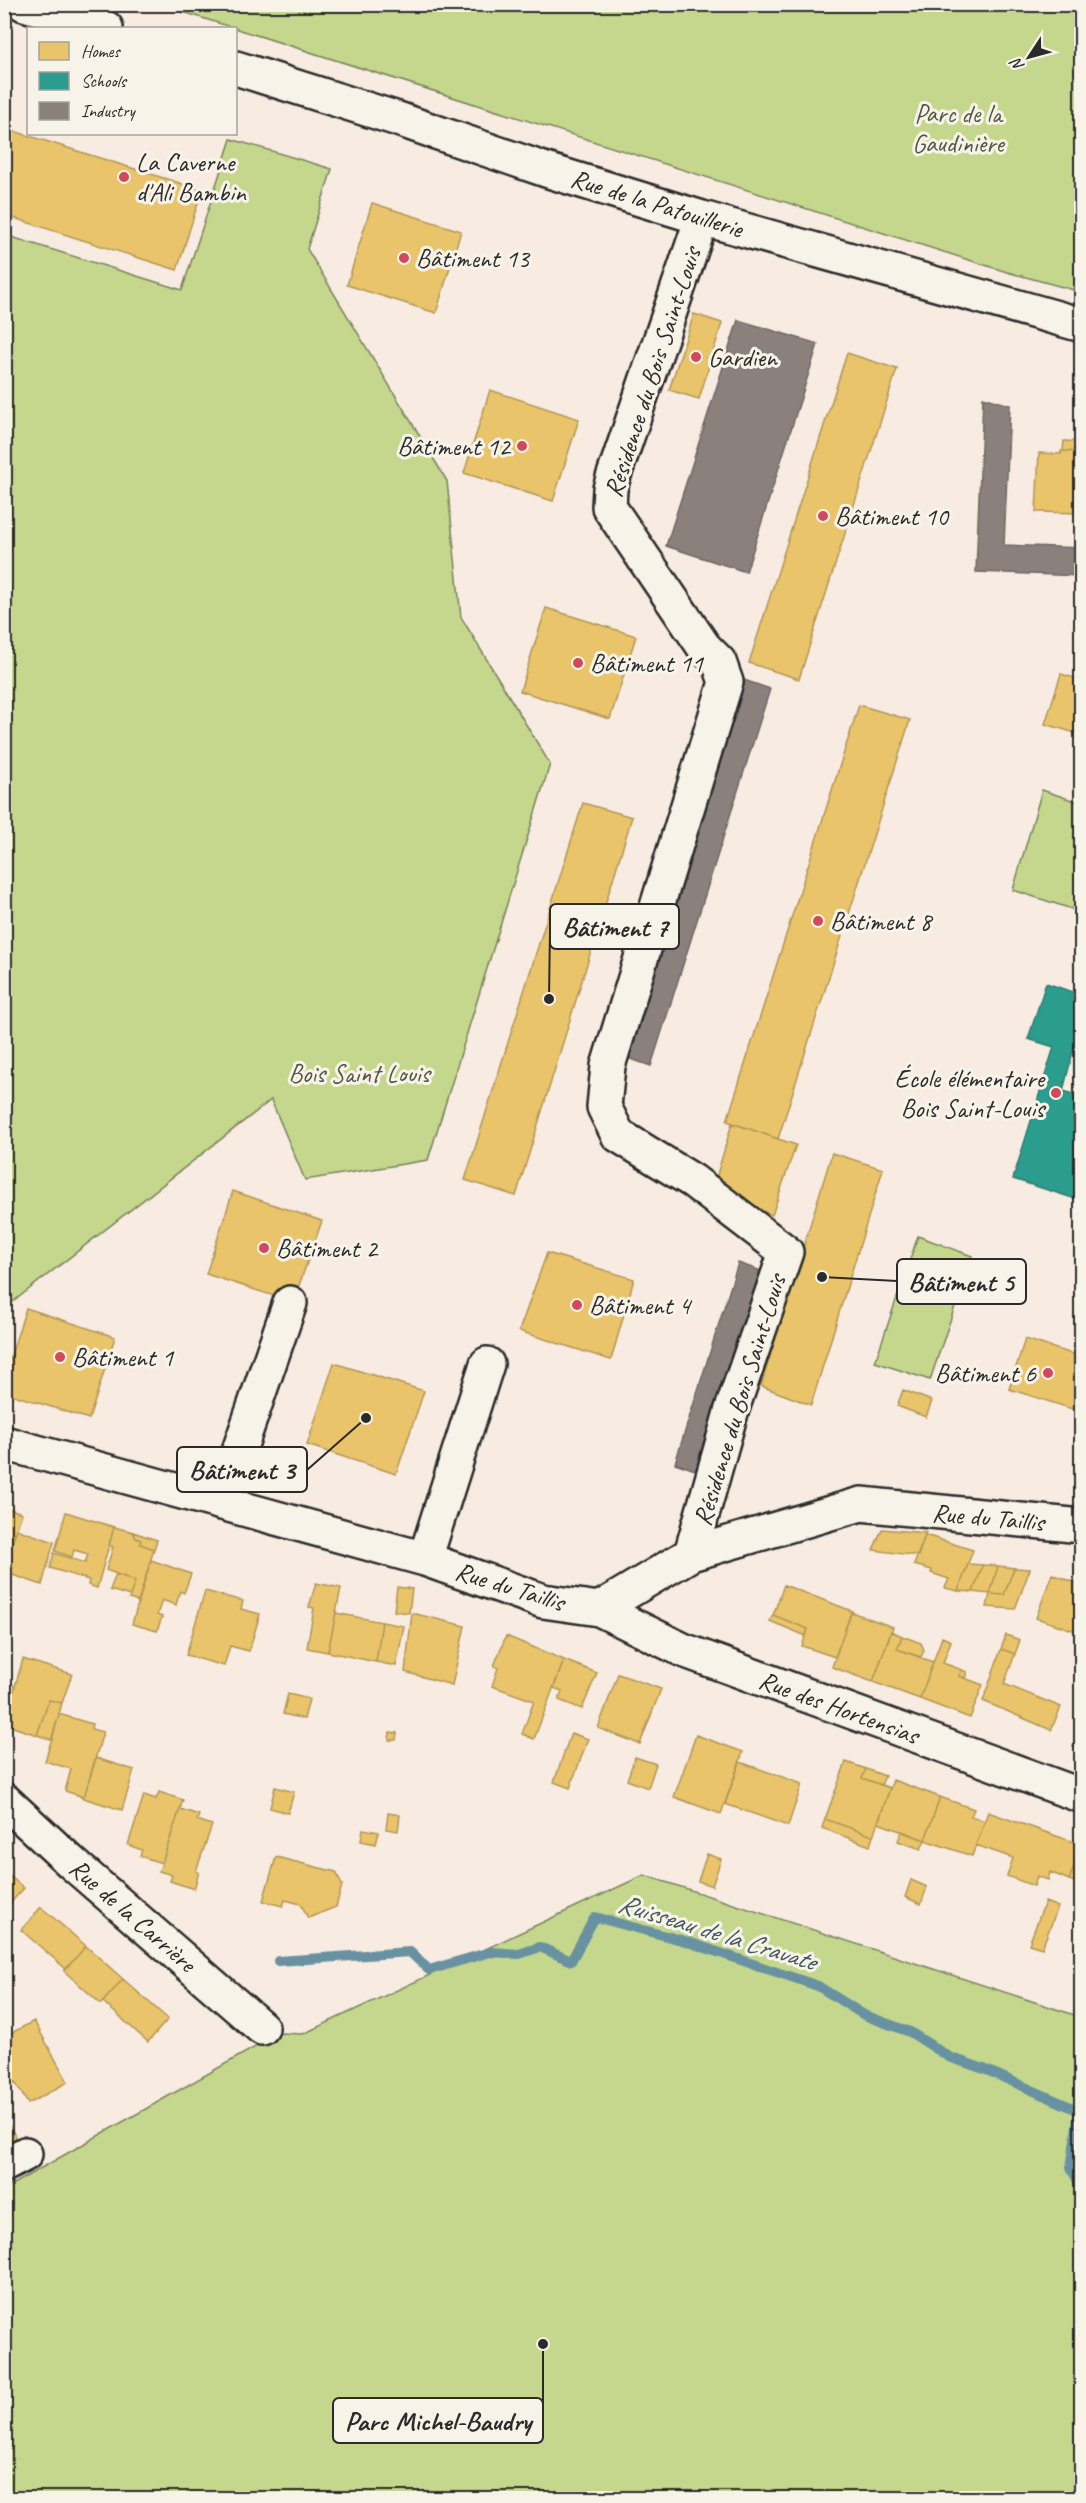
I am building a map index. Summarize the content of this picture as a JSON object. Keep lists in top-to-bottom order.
{
  "streets": {
    "street": [
      "Rue de la Patouillerie",
      "Résidence du Bois Saint-Louis",
      "Rue du Taillis",
      "Rue des Hortensias",
      "Rue de la Carrière"
    ]
  },
  "crossings": [
    ["Rue de la Patouillerie", "Résidence du Bois Saint-Louis"],
    ["Résidence du Bois Saint-Louis", "Rue du Taillis"],
    ["Rue du Taillis", "Rue des Hortensias"]
  ],
  "water": ["Ruisseau de la Cravate"],
  "parks": ["Parc de la Gaudinière", "Bois Saint Louis"],
  "places": [
    "La Caverne d'Ali Bambin",
    "Bâtiment 13",
    "Gardien",
    "Bâtiment 12",
    "Bâtiment 10",
    "Bâtiment 11",
    "Bâtiment 8",
    "Bâtiment 7",
    "École élémentaire Bois Saint-Louis",
    "Bâtiment 2",
    "Bâtiment 5",
    "Bâtiment 4",
    "Bâtiment 1",
    "Bâtiment 6",
    "Bâtiment 3",
    "Parc Michel-Baudry"
  ],
  "legend": ["Homes", "Schools", "Industry"],
  "north": "bottom left"
}
